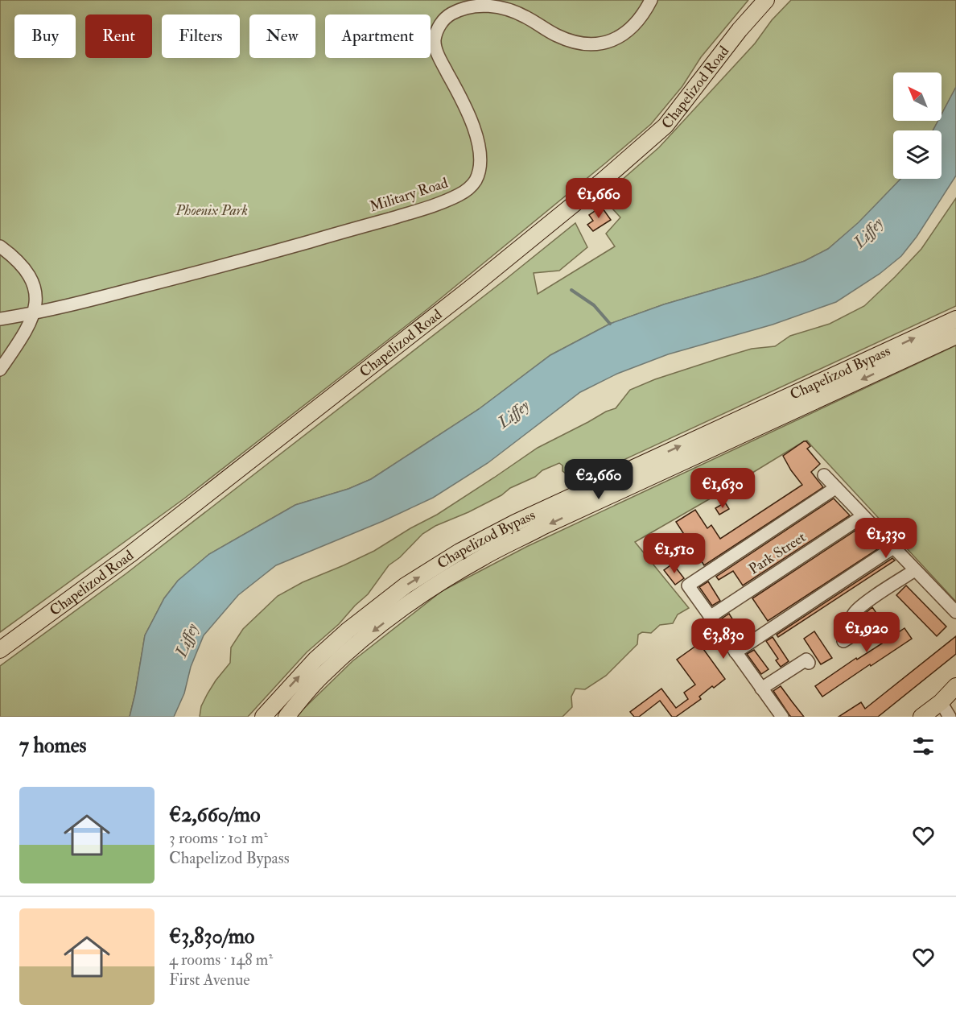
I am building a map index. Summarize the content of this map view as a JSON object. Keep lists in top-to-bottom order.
{
  "streets": {
    "main road": ["Chapelizod Road", "Chapelizod Bypass"],
    "street": ["Military Road", "Park Street"]
  },
  "water": ["Liffey"],
  "parks": ["Phoenix Park"],
  "north": "top left",
  "page": {
    "chip": [
      "Buy",
      "Rent",
      "Filters",
      "New",
      "Apartment"
    ],
    "price": [
      "€1,660",
      "€2,660",
      "€1,630",
      "€1,330",
      "€1,510",
      "€1,920",
      "€3,830"
    ],
    "heading": "7 homes",
    "list": [
      {
        "name": "€2,660/mo",
        "note": "3 rooms · 101 m² · Chapelizod Bypass"
      },
      {
        "name": "€3,830/mo",
        "note": "4 rooms · 148 m² · First Avenue"
      }
    ]
  }
}
